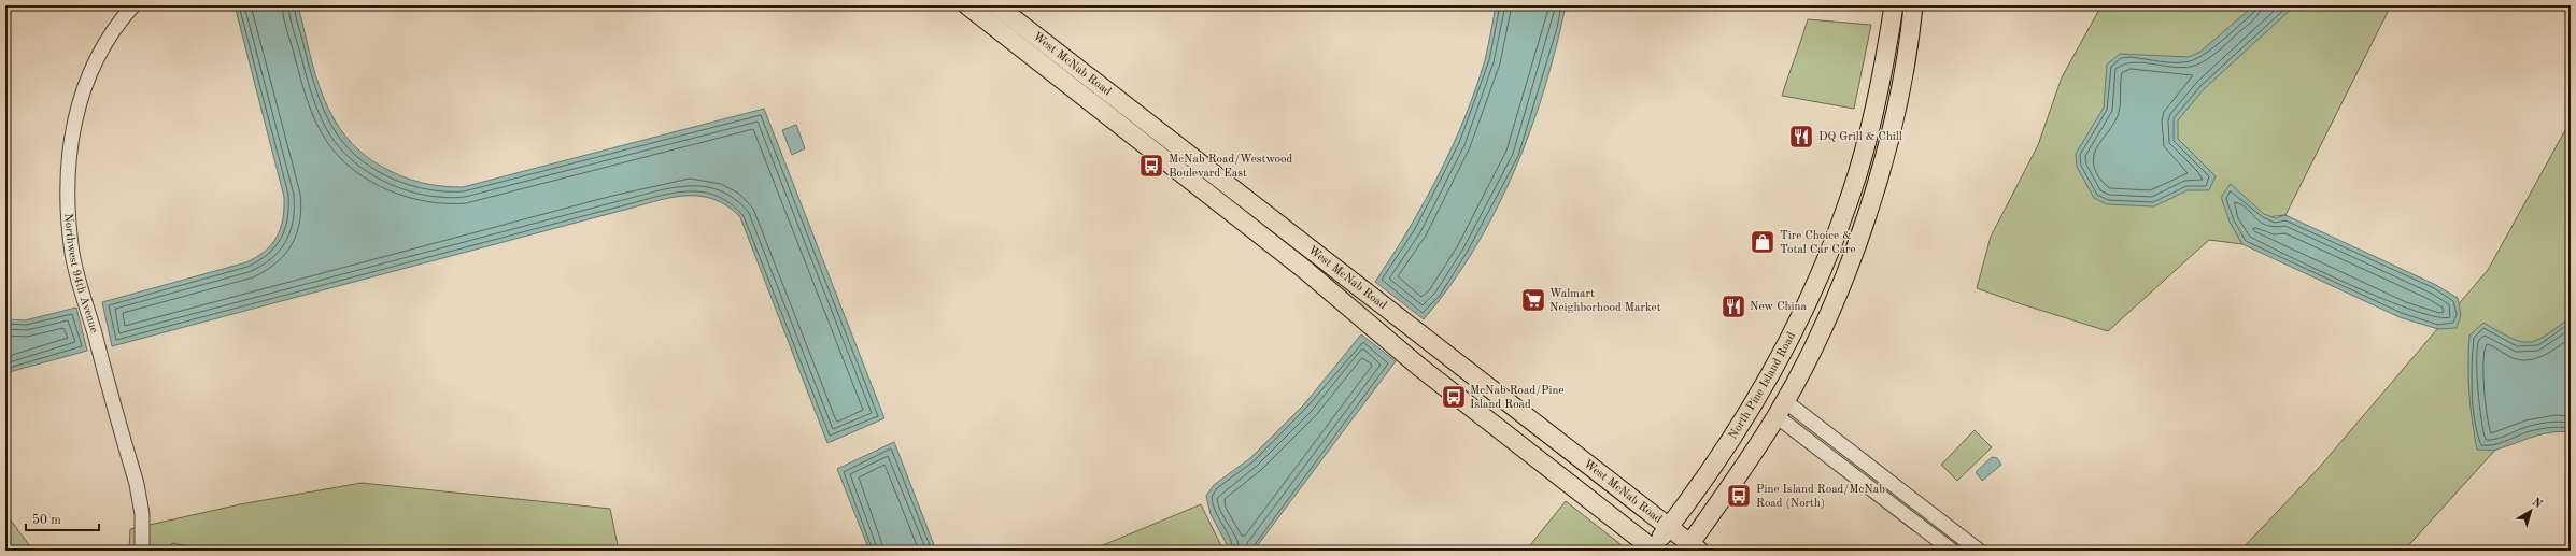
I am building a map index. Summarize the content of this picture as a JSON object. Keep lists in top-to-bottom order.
{
  "streets": {
    "main road": ["West McNab Road", "North Pine Island Road"],
    "street": ["Northwest 94th Avenue"]
  },
  "crossings": [
    ["West McNab Road", "North Pine Island Road"]
  ],
  "places": {
    "restaurant": ["DQ Grill & Chill", "New China"],
    "bus stop": ["McNab Road/Westwood Boulevard East", "McNab Road/Pine Island Road", "Pine Island Road/McNab Road (North)"],
    "shop": ["Tire Choice & Total Car Care"],
    "supermarket": ["Walmart Neighborhood Market"]
  },
  "scale_bar": "50 m",
  "north": "top right"
}
